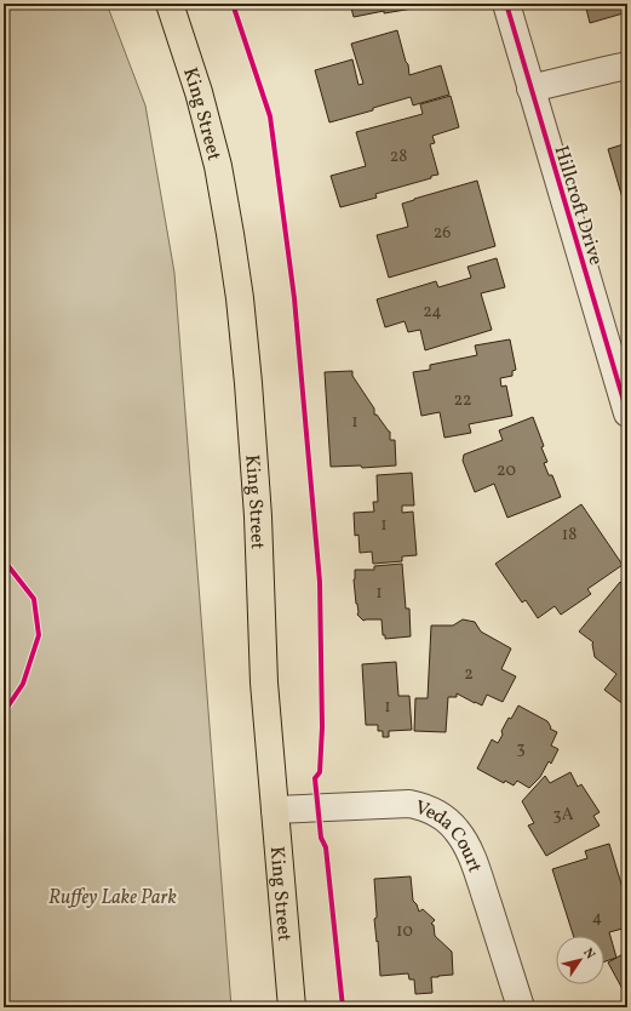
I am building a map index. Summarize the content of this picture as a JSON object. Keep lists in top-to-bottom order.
{
  "streets": {
    "main road": ["King Street"],
    "street": ["Hillcroft Drive", "Veda Court"]
  },
  "crossings": [
    ["King Street", "Veda Court"]
  ],
  "parks": ["Ruffey Lake Park"],
  "house_numbers": [
    "28",
    "26",
    "24",
    "22",
    "1",
    "20",
    "1",
    "18",
    "1",
    "2",
    "1",
    "3",
    "3A",
    "4",
    "10"
  ],
  "north": "top right"
}
